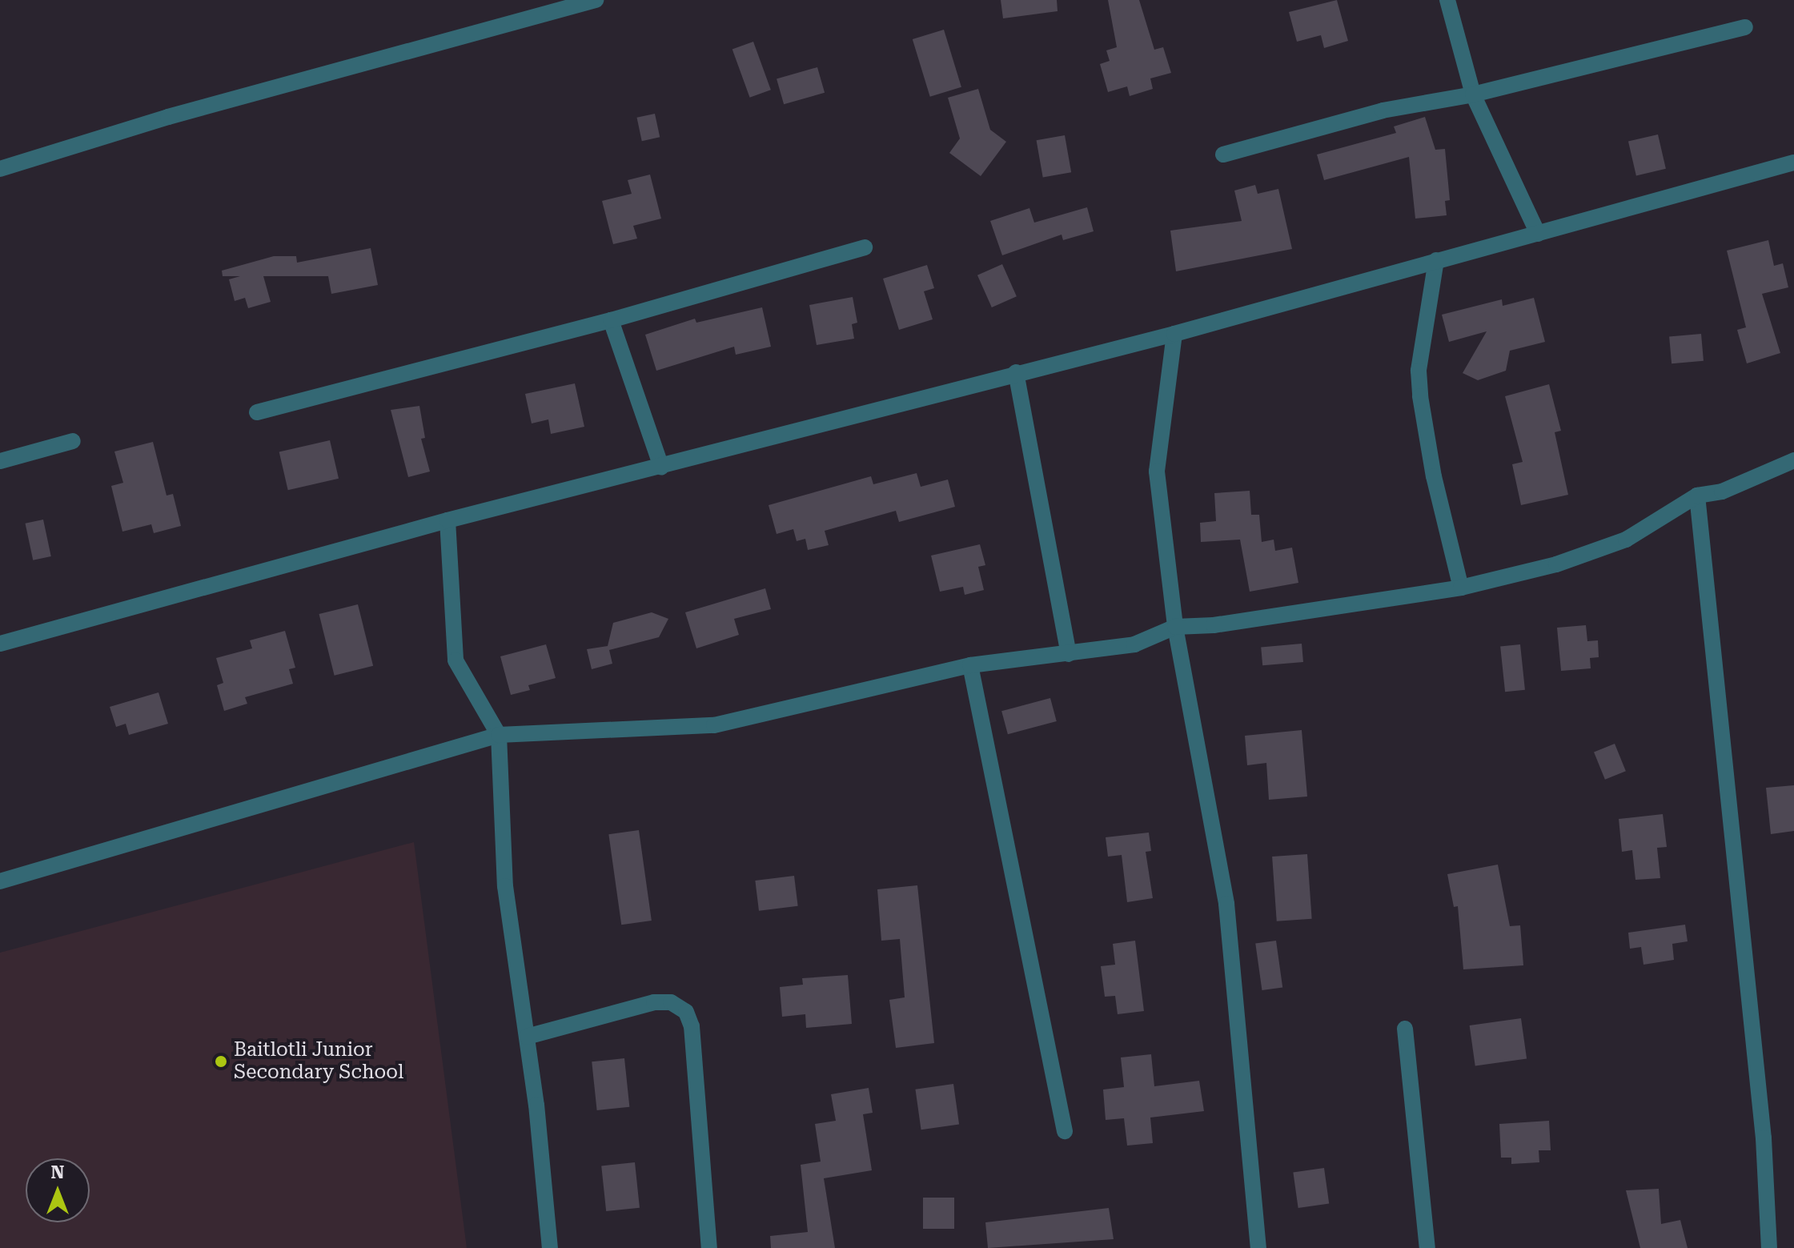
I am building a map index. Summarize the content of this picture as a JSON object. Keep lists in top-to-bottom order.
{
  "places": ["Baitlotli Junior Secondary School"],
  "north": "top"
}
